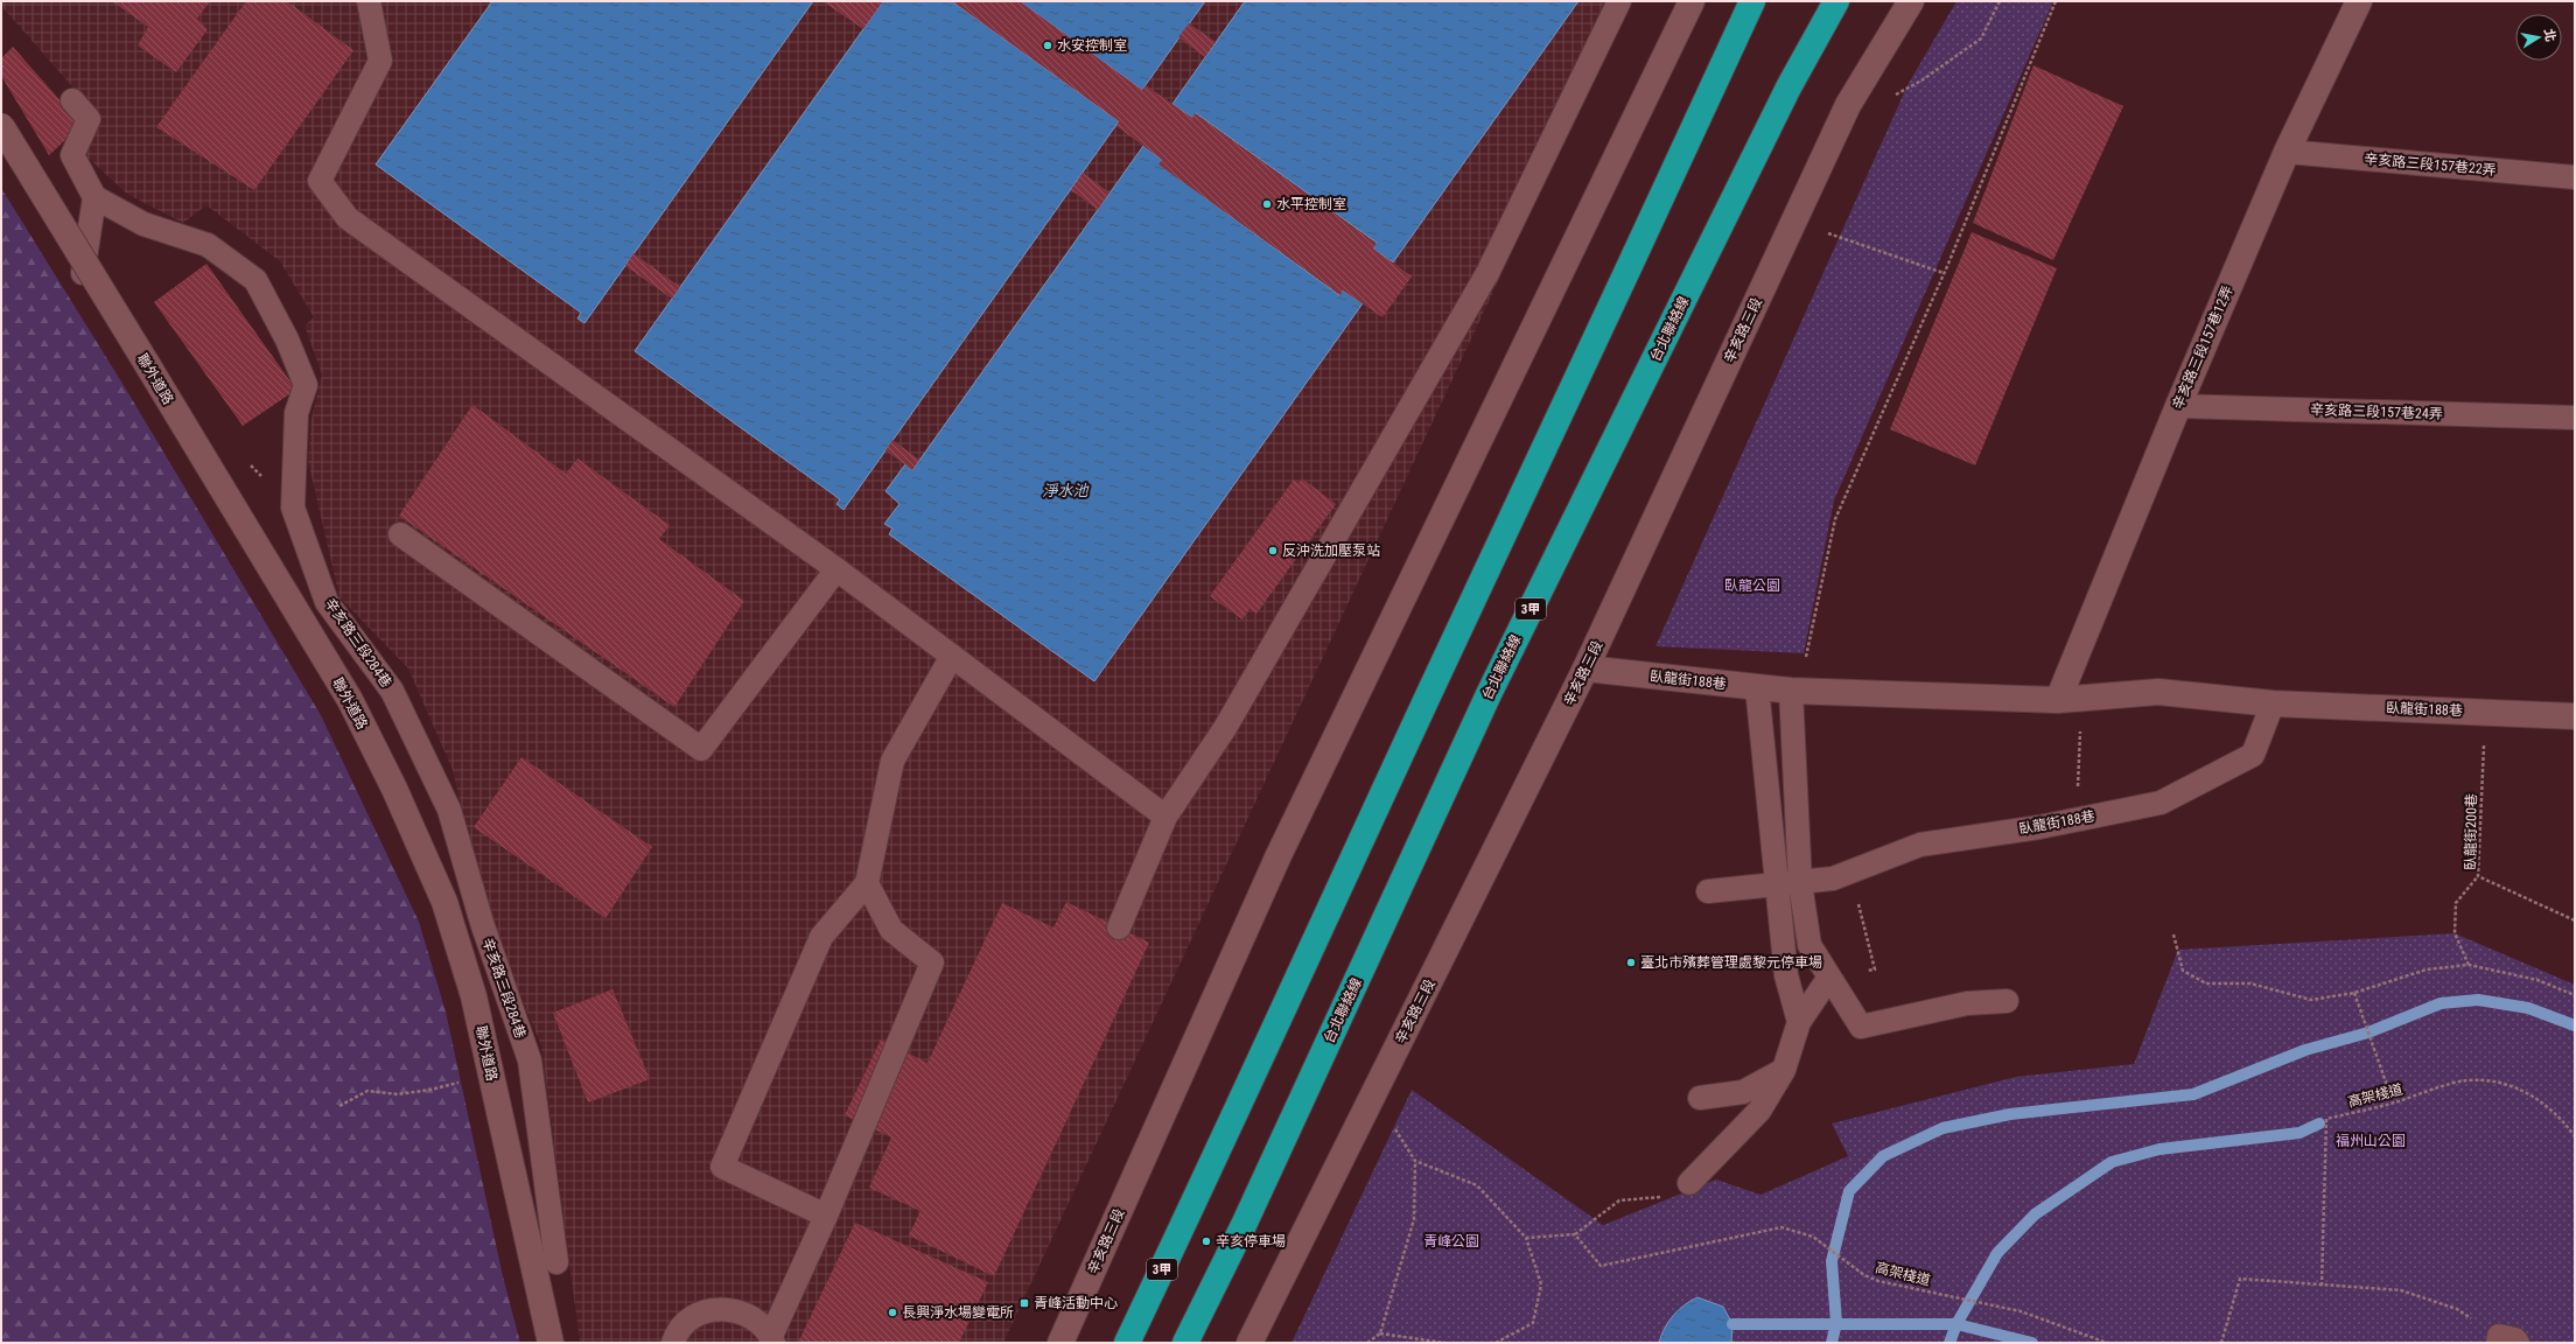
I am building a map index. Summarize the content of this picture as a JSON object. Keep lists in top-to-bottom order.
{
  "streets": {
    "highway": ["台北聯絡線", "3甲"],
    "street": [
      "辛亥路三段",
      "辛亥路三段157巷12弄",
      "聯外道路",
      "臥龍街188巷"
    ],
    "lane": ["辛亥路三段157巷22弄", "辛亥路三段157巷24弄", "辛亥路三段284巷"],
    "path": ["臥龍街200巷", "高架棧道"]
  },
  "crossings": [
    ["辛亥路三段157巷22弄", "辛亥路三段157巷12弄"],
    ["辛亥路三段", "臥龍街188巷"],
    ["辛亥路三段157巷12弄", "辛亥路三段157巷24弄"],
    ["辛亥路三段157巷12弄", "臥龍街188巷"],
    ["臥龍街188巷", "臥龍街200巷"]
  ],
  "water": ["淨水池"],
  "parks": ["臥龍公園", "福州山公園", "青峰公園"],
  "places": {
    "other": [
      "水安控制室",
      "水平控制室",
      "反沖洗加壓泵站",
      "臺北市殯葬管理處黎元停車場",
      "辛亥停車場",
      "長興淨水場變電所"
    ],
    "transit": ["青峰活動中心"]
  },
  "north": "right"
}
